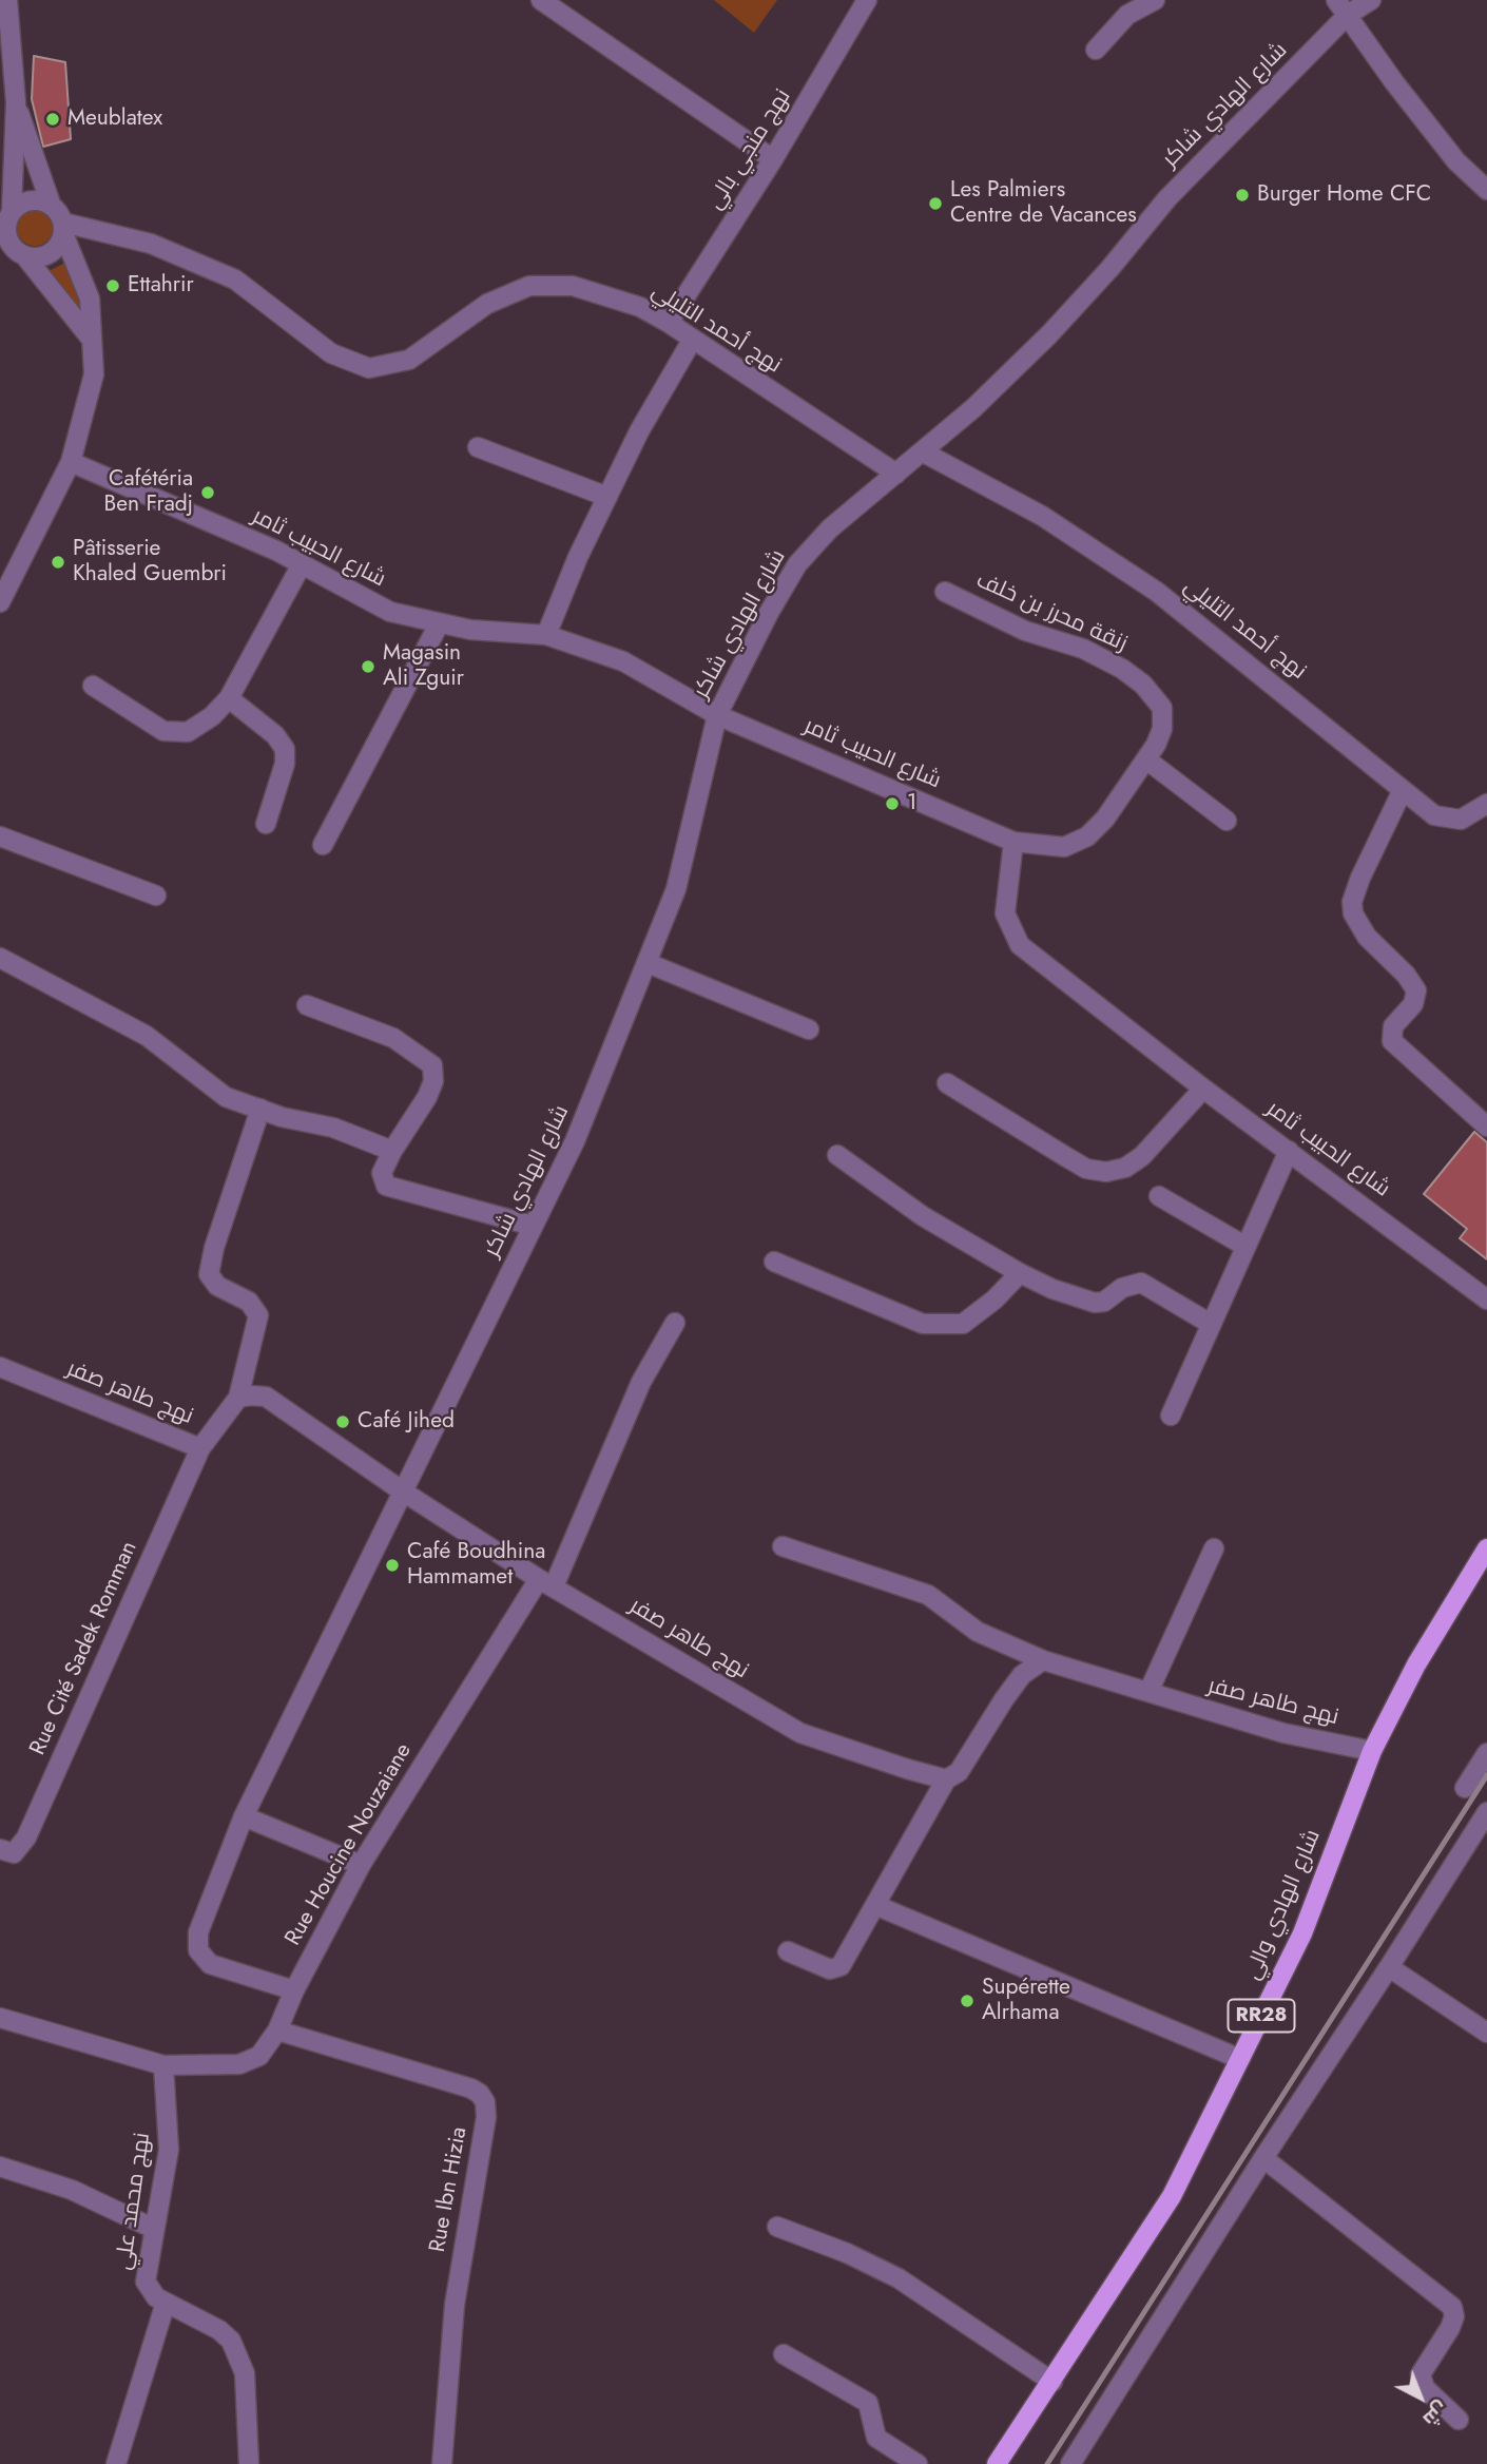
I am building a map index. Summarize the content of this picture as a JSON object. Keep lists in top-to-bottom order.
{
  "streets": {
    "main road": ["شارع الهادي والي", "RR28"],
    "street": [
      "شارع الهادي شاكر",
      "نهج منجي بالي",
      "نهج أحمد التليلي",
      "شارع الحبيب ثامر",
      "زنقة محرز بن خلف",
      "نهج طاهر صفر",
      "Rue Cité Sadek Romman",
      "Rue Houcine Nouzaiane",
      "Rue Ibn Hizia",
      "نهج محمد علي"
    ]
  },
  "crossings": [
    ["شارع الهادي شاكر", "نهج أحمد التليلي"],
    ["شارع الهادي شاكر", "شارع الحبيب ثامر"],
    ["شارع الهادي شاكر", "نهج طاهر صفر"],
    ["شارع الهادي شاكر", "Rue Houcine Nouzaiane"],
    ["نهج منجي بالي", "نهج أحمد التليلي"],
    ["شارع الحبيب ثامر", "زنقة محرز بن خلف"],
    ["نهج طاهر صفر", "Rue Cité Sadek Romman"],
    ["نهج طاهر صفر", "Rue Houcine Nouzaiane"],
    ["نهج طاهر صفر", "شارع الهادي والي"],
    ["Rue Houcine Nouzaiane", "Rue Ibn Hizia"],
    ["Rue Houcine Nouzaiane", "نهج محمد علي"]
  ],
  "places": [
    "Meublatex",
    "Burger Home CFC",
    "Les Palmiers Centre de Vacances",
    "Ettahrir",
    "Cafétéria Ben Fradj",
    "Pâtisserie Khaled Guembri",
    "Magasin Ali Zguir",
    "1",
    "Café Jihed",
    "Café Boudhina Hammamet",
    "Supérette Alrhama"
  ],
  "north": "bottom right"
}
